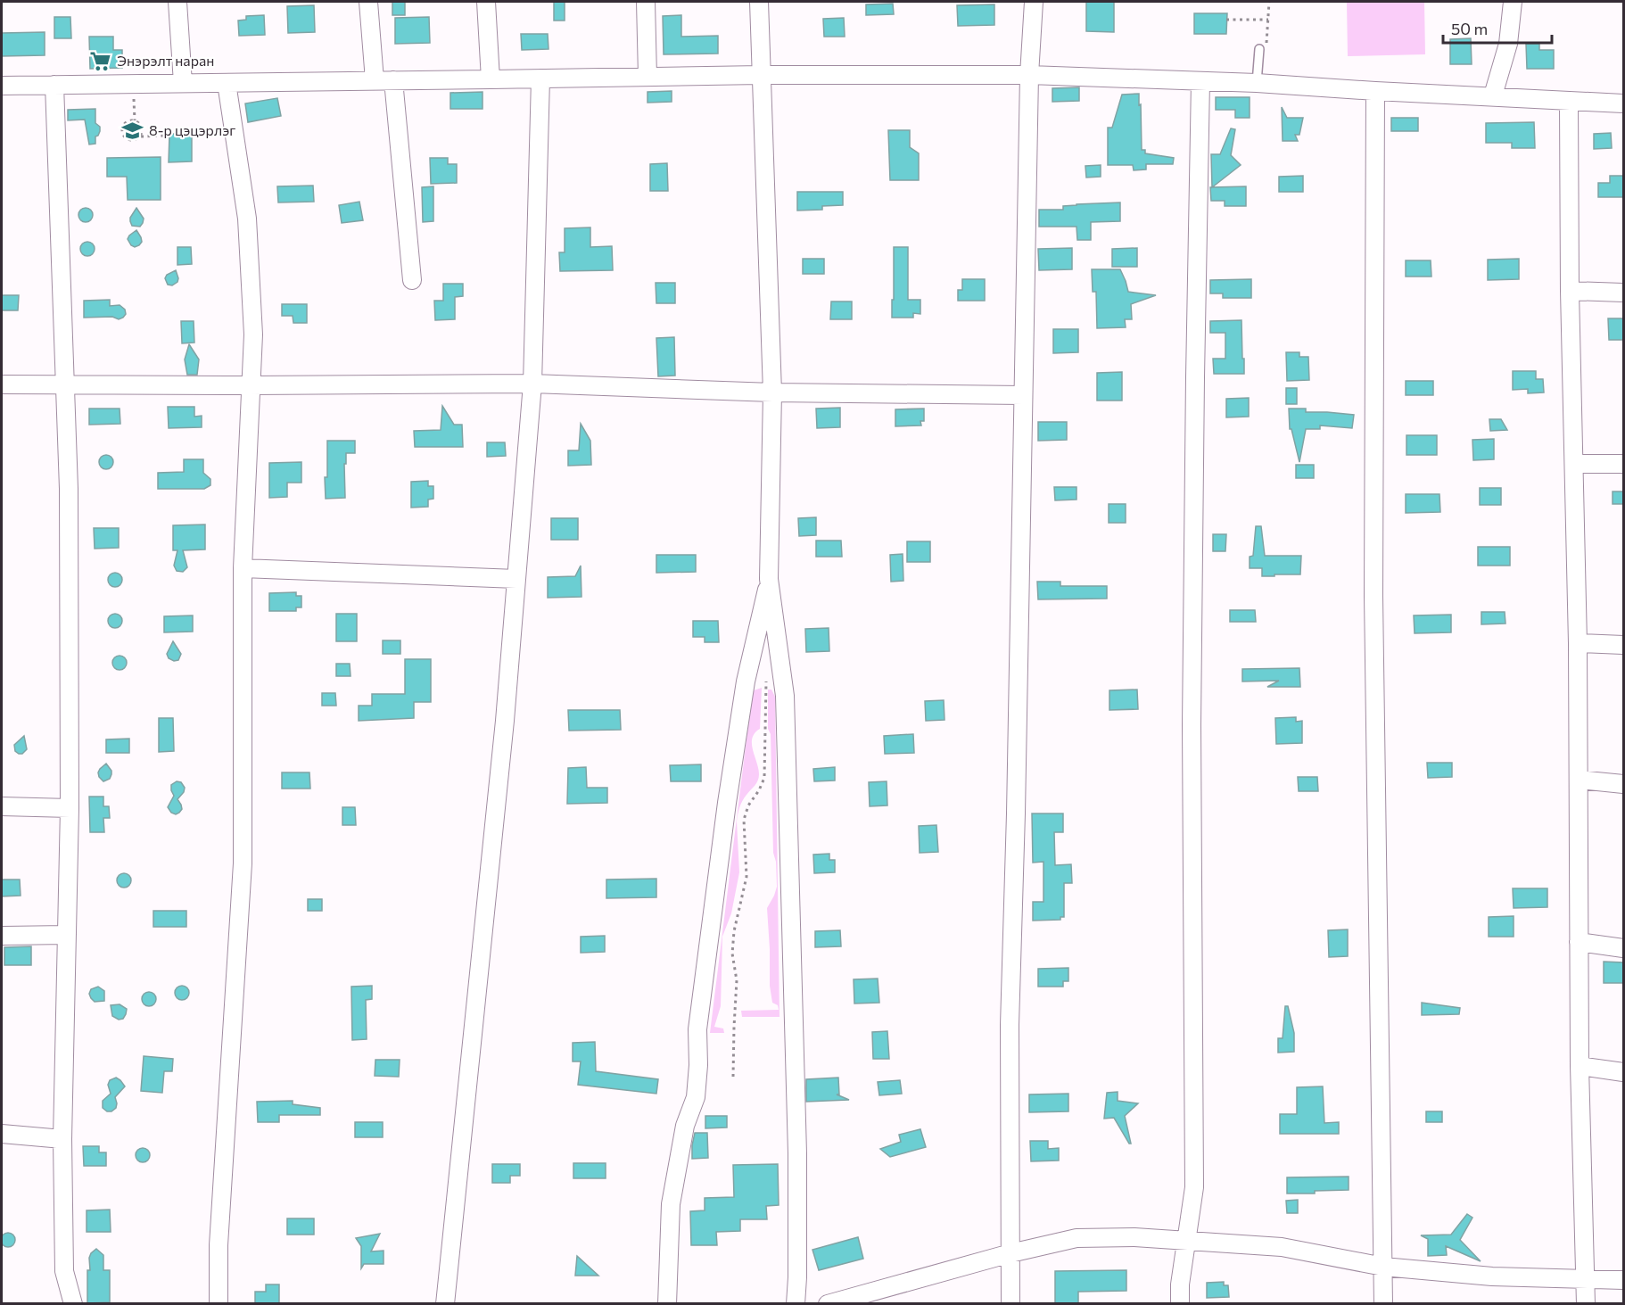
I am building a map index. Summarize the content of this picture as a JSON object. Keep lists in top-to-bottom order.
{
  "places": {
    "supermarket": ["Энэрэлт наран"],
    "school or university": ["8-р цэцэрлэг"]
  },
  "scale_bar": "50 m"
}
